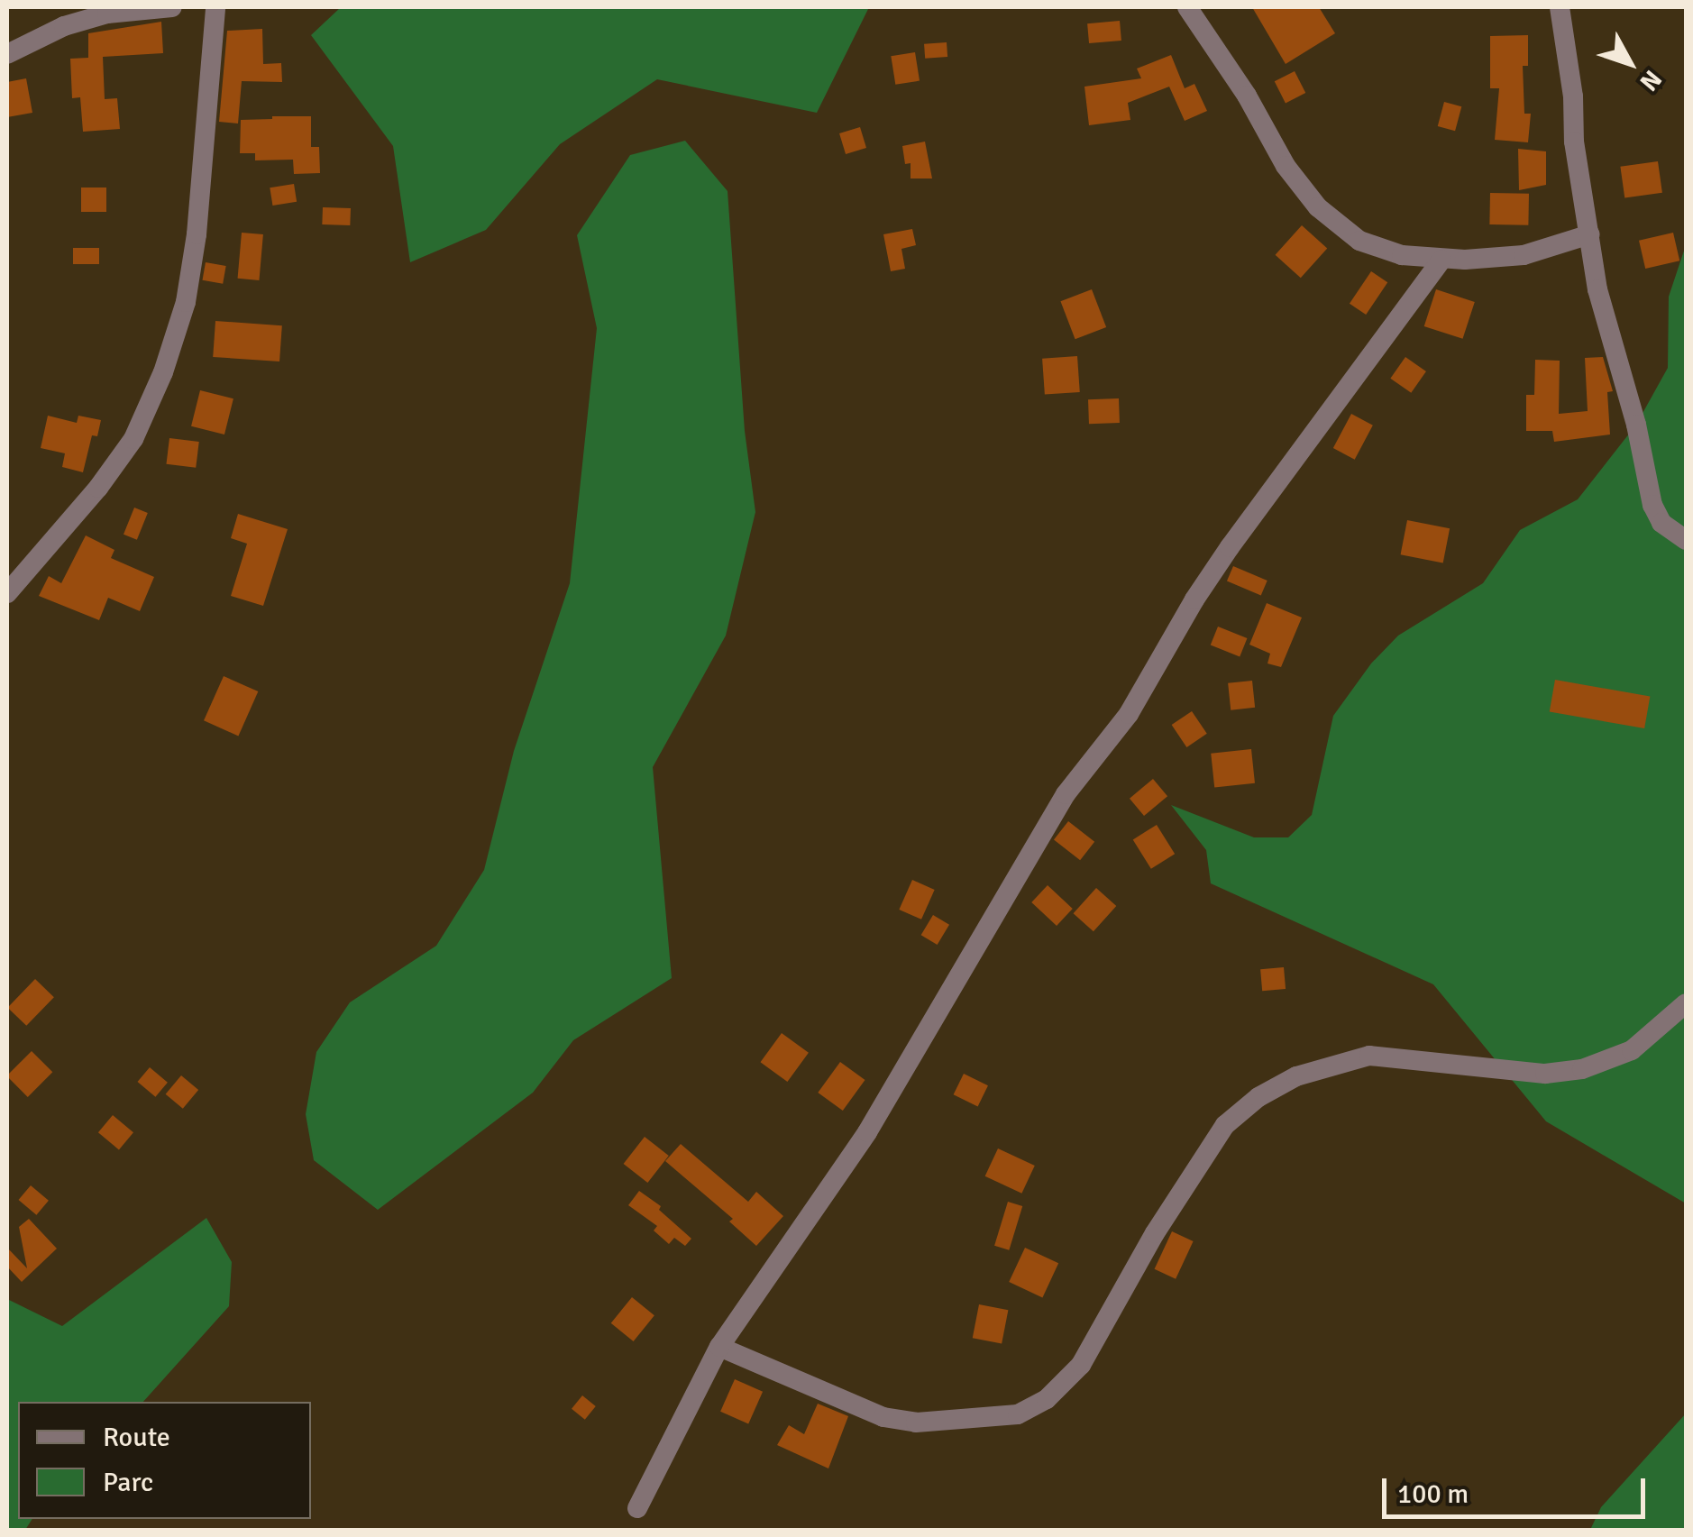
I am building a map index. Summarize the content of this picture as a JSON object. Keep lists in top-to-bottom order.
{
  "legend": ["Route", "Parc"],
  "scale_bar": "100 m",
  "north": "bottom right"
}
